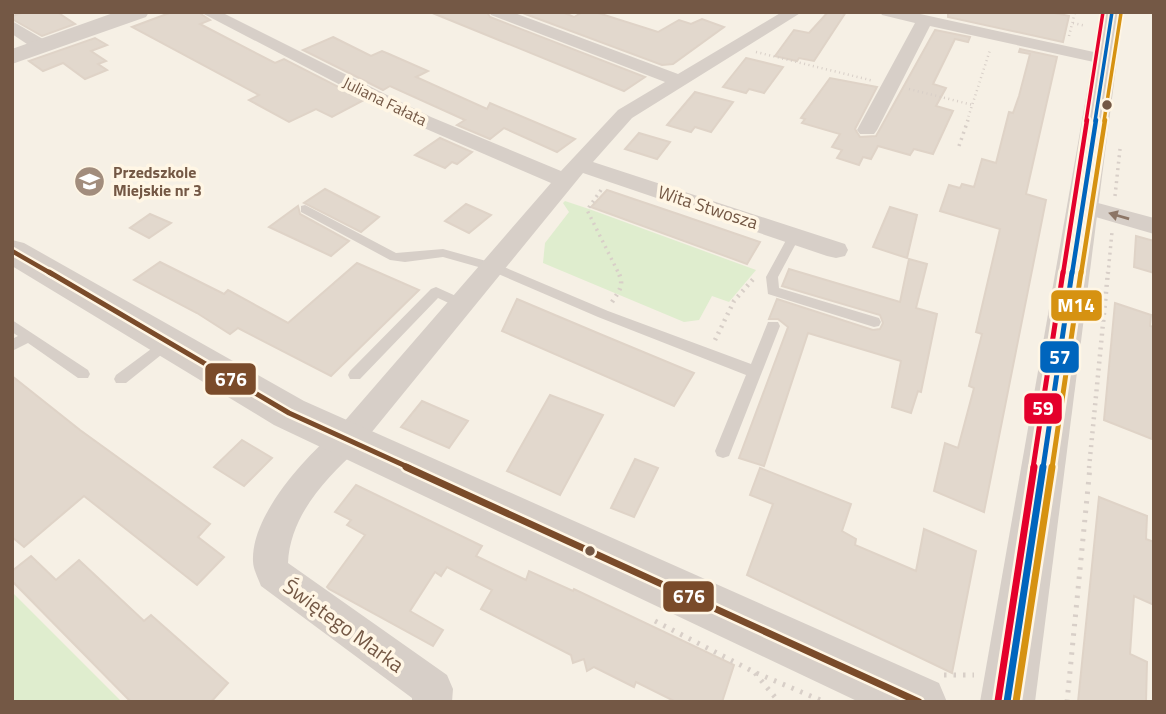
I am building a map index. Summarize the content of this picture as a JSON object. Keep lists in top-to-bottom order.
{
  "streets": {
    "street": ["Juliana Fałata", "Wita Stwosza", "Świętego Marka"]
  },
  "crossings": [
    ["Juliana Fałata", "Wita Stwosza"]
  ],
  "places": {
    "school or university": ["Przedszkole Miejskie nr 3"]
  },
  "lines": [
    "transit line 57",
    "transit line 59",
    "transit line M14",
    "transit line 676"
  ]
}
